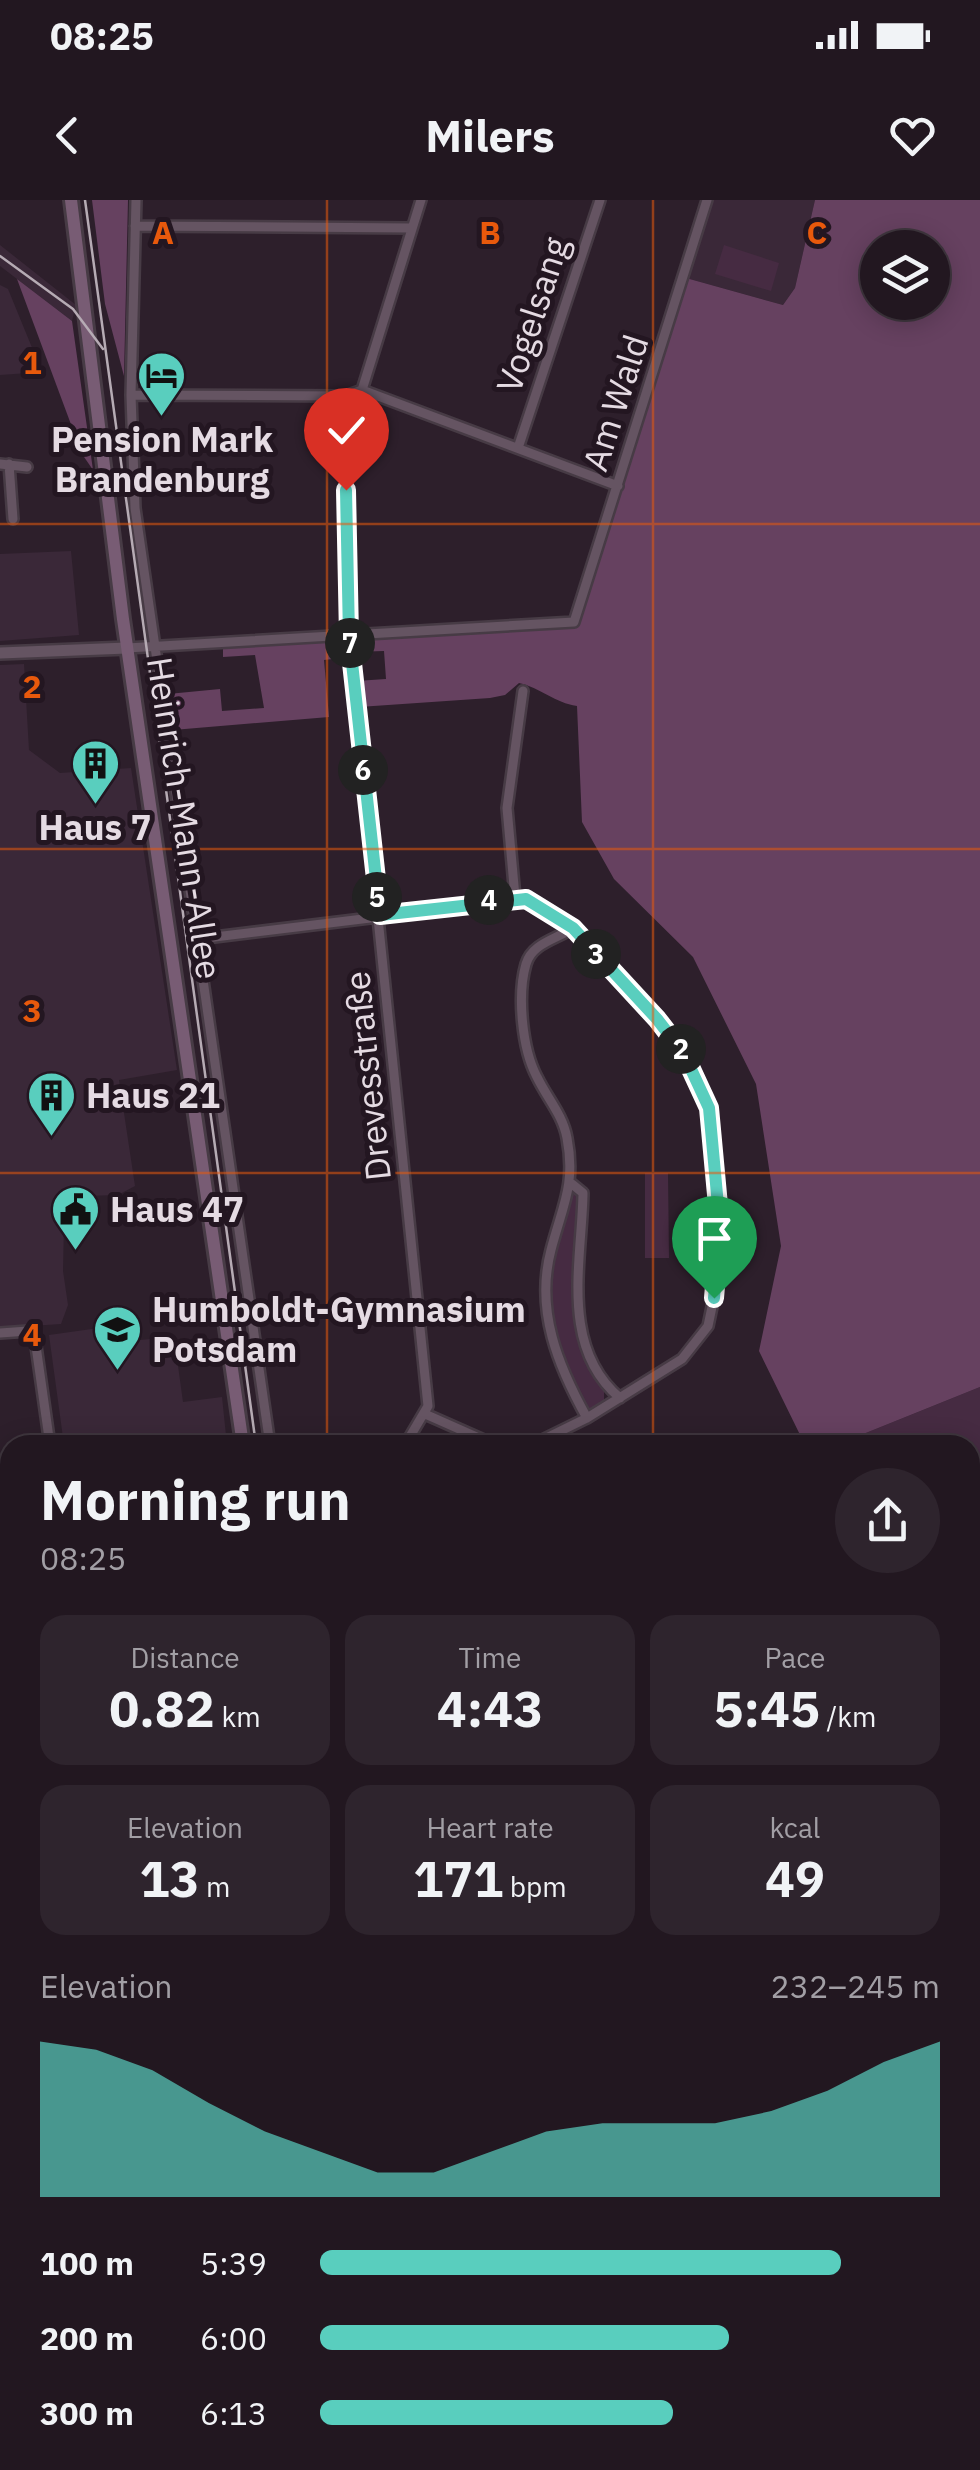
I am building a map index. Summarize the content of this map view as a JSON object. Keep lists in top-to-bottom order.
{
  "streets": {
    "main road": ["Heinrich-Mann-Allee"],
    "street": ["Vogelsang", "Am Wald", "Drevesstraße"]
  },
  "crossings": [
    ["Am Wald", "Drevesstraße"]
  ],
  "places": {
    "hotel": ["Pension Mark Brandenburg"],
    "building": ["Haus 7", "Haus 21"],
    "public building": ["Haus 47"],
    "school or university": ["Humboldt-Gymnasium Potsdam"]
  },
  "page": {
    "status": "08:25",
    "header": "Milers",
    "pins": [
      "7",
      "6",
      "5",
      "4",
      "3",
      "2"
    ],
    "heading": ["Morning run", "08:25"],
    "stats": [
      ["Distance", "0.82 km"],
      ["Time", "4:43"],
      ["Pace", "5:45 /km"],
      ["Elevation", "13 m"],
      ["Heart rate", "171 bpm"],
      ["kcal", "49"]
    ],
    "chart": ["Elevation", "232–245 m"],
    "list": [
      {
        "name": "100 m",
        "note": "5:39"
      },
      {
        "name": "200 m",
        "note": "6:00"
      },
      {
        "name": "300 m",
        "note": "6:13"
      }
    ]
  },
  "grid": {
    "columns": ["A", "B", "C"],
    "rows": [
      "1",
      "2",
      "3",
      "4"
    ]
  }
}
